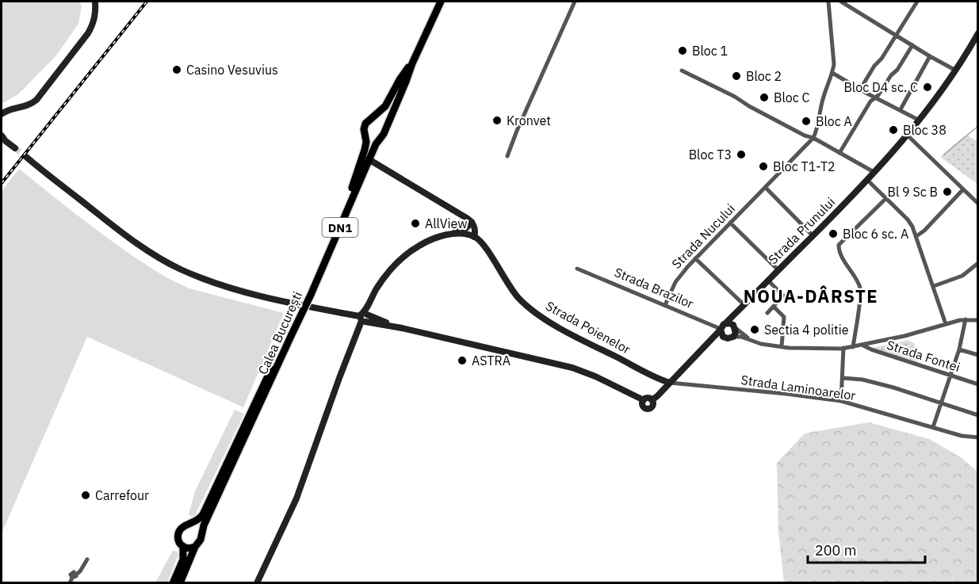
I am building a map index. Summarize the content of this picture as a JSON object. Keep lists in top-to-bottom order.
{
  "streets": {
    "main road": ["DN1", "Calea București"],
    "street": [
      "Strada Prunului",
      "Strada Nucului",
      "Strada Brazilor",
      "Strada Poienelor",
      "Strada Fontei",
      "Strada Laminoarelor"
    ]
  },
  "crossings": [
    ["Strada Prunului", "Strada Brazilor"],
    ["Strada Prunului", "Strada Poienelor"],
    ["Strada Prunului", "Strada Laminoarelor"],
    ["Strada Nucului", "Strada Brazilor"],
    ["Strada Poienelor", "Strada Laminoarelor"]
  ],
  "districts": ["NOUA-DÂRSTE"],
  "places": [
    "Bloc 1",
    "Casino Vesuvius",
    "Bloc 2",
    "Bloc D4 sc. C",
    "Bloc C",
    "Kronvet",
    "Bloc A",
    "Bloc 38",
    "Bloc T3",
    "Bloc T1-T2",
    "Bl 9 Sc B",
    "AllView",
    "Bloc 6 sc. A",
    "Sectia 4 politie",
    "ASTRA",
    "Carrefour"
  ],
  "scale_bar": "200 m"
}
